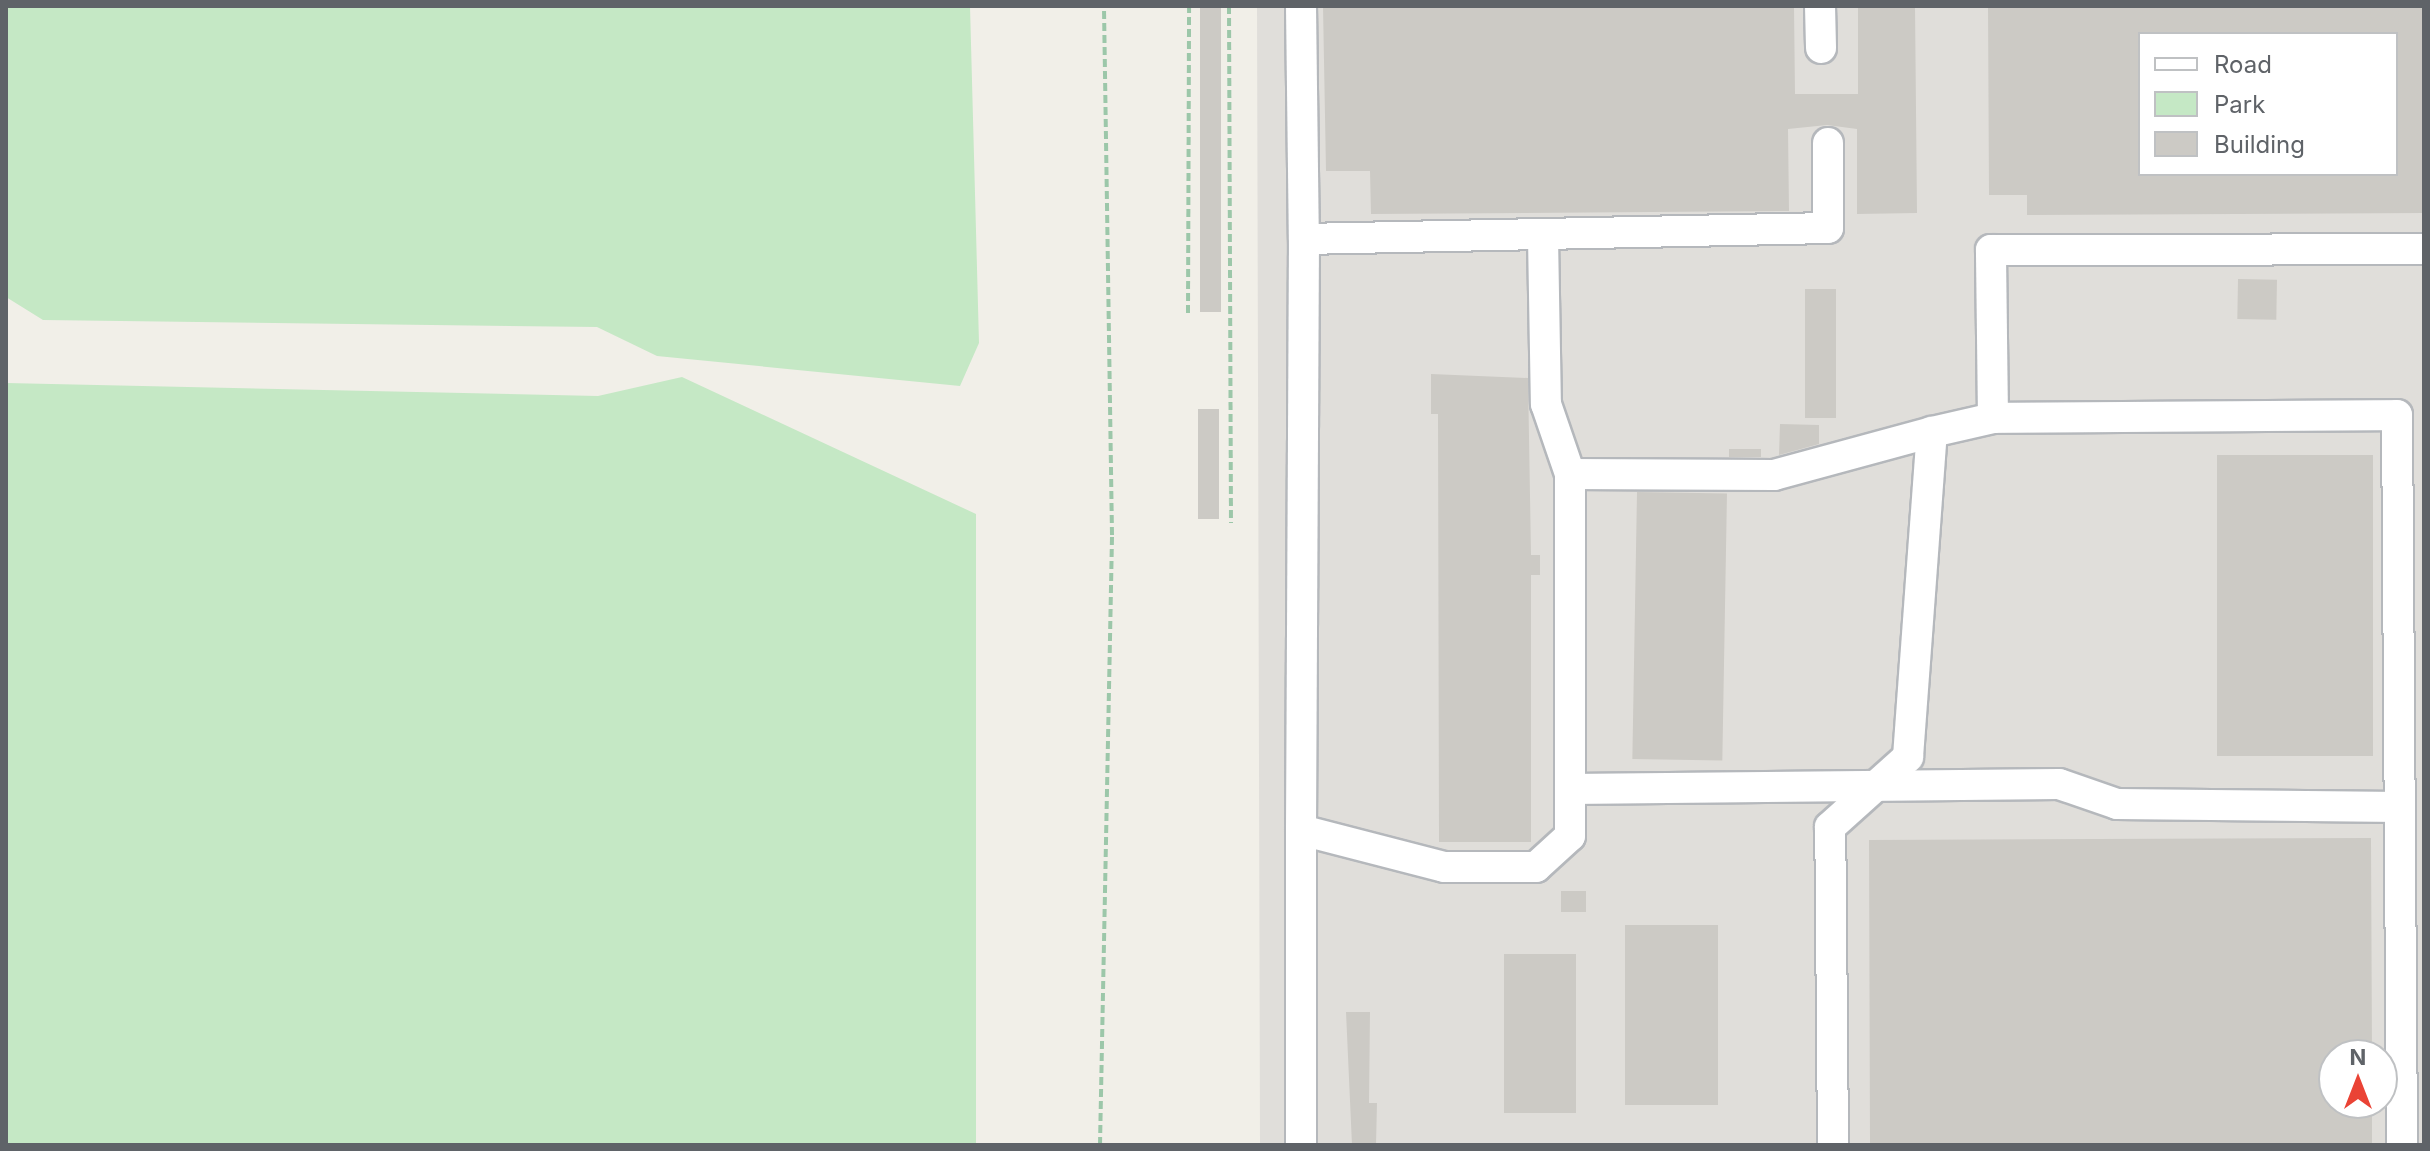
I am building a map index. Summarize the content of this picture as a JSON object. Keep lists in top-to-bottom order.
{
  "legend": ["Road", "Park", "Building"],
  "north": "top"
}
